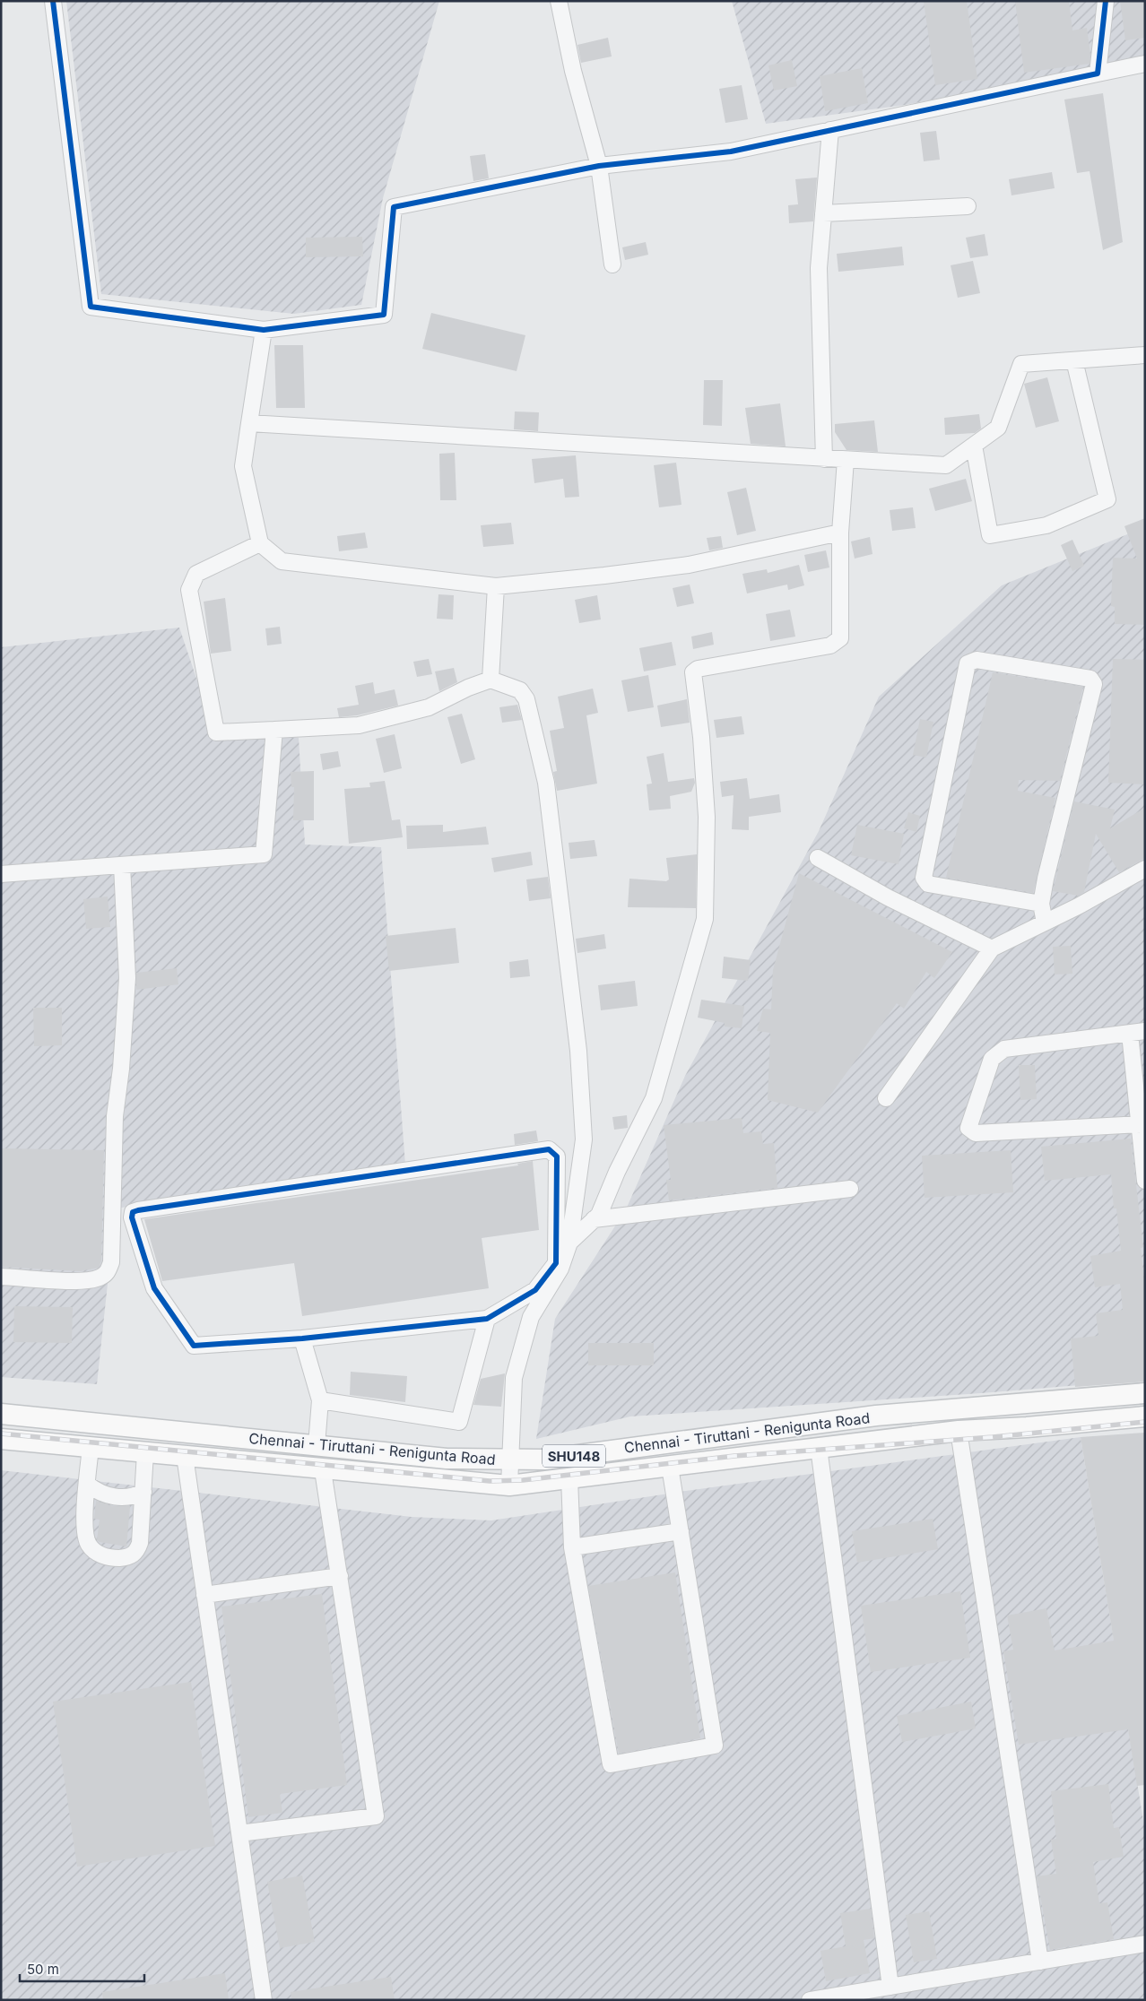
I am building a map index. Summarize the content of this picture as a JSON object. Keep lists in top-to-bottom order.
{
  "streets": {
    "main road": ["Chennai - Tiruttani - Renigunta Road", "SHU148"]
  },
  "scale_bar": "50 m"
}
